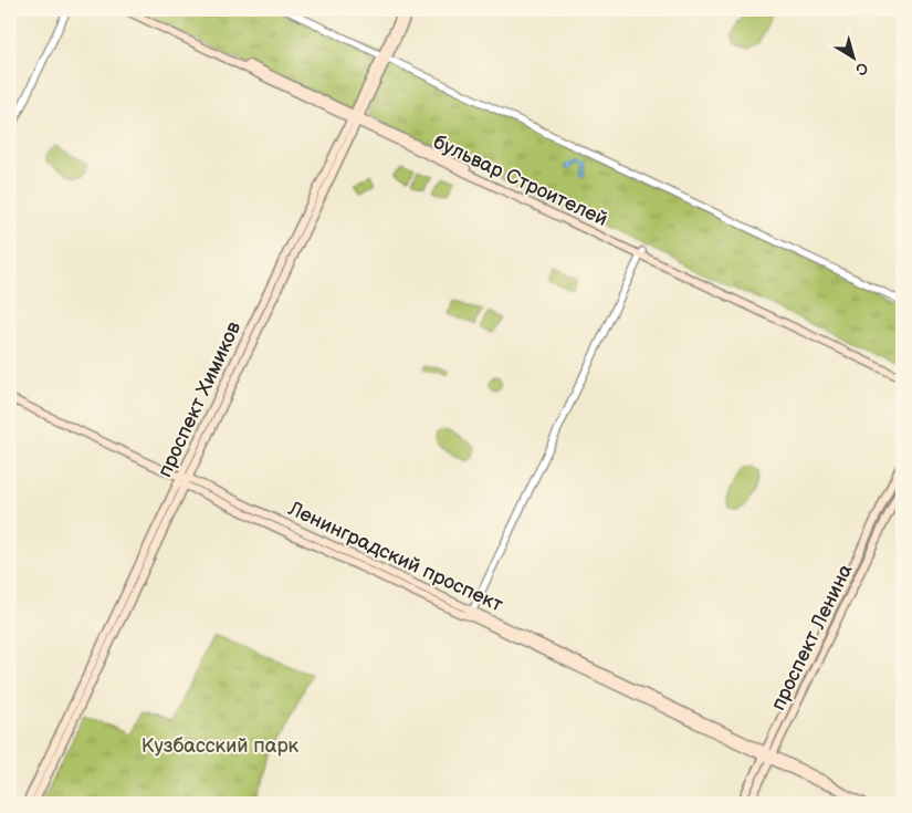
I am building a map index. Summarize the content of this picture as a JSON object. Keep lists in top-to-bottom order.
{
  "streets": {
    "main road": [
      "бульвар Строителей",
      "проспект Химиков",
      "Ленинградский проспект",
      "проспект Ленина"
    ]
  },
  "crossings": [
    ["бульвар Строителей", "проспект Химиков"],
    ["проспект Химиков", "Ленинградский проспект"],
    ["Ленинградский проспект", "проспект Ленина"]
  ],
  "parks": ["Кузбасский парк"],
  "north": "bottom right"
}
